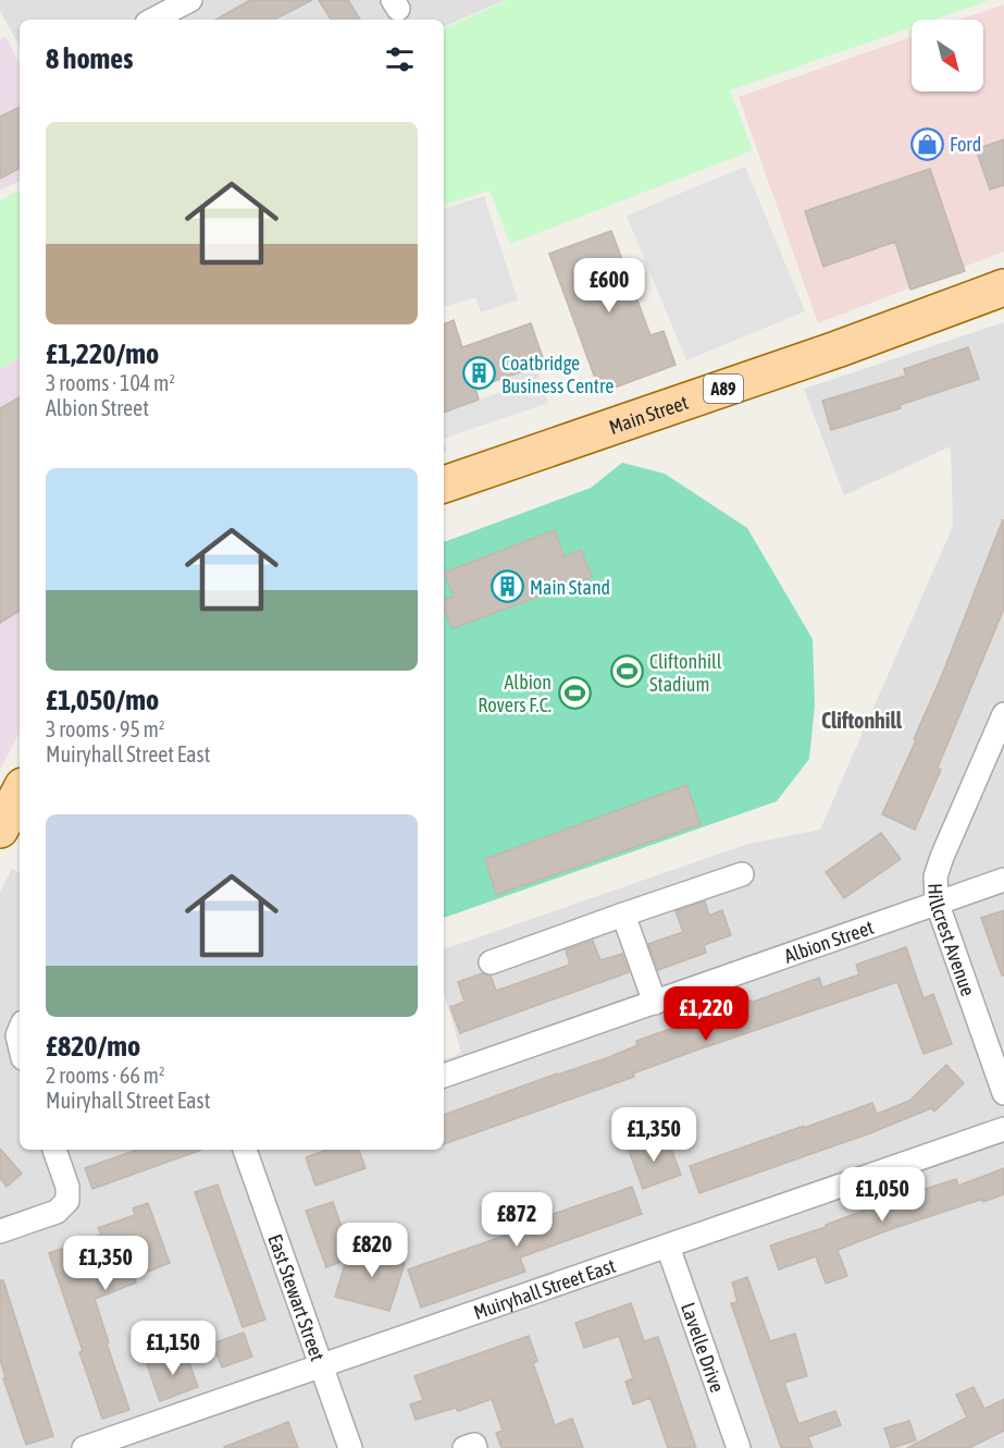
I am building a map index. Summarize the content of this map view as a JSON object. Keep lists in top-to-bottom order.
{
  "streets": {
    "main road": ["A89", "Main Street"],
    "street": [
      "Hillcrest Avenue",
      "Albion Street",
      "Muiryhall Street East",
      "East Stewart Street",
      "Lavelle Drive"
    ]
  },
  "crossings": [
    ["Hillcrest Avenue", "Albion Street"],
    ["Muiryhall Street East", "East Stewart Street"],
    ["Muiryhall Street East", "Lavelle Drive"]
  ],
  "districts": ["Cliftonhill"],
  "places": {
    "shop": ["Ford"],
    "building": ["Coatbridge Business Centre", "Main Stand"],
    "sports": ["Cliftonhill Stadium", "Albion Rovers F.C."]
  },
  "north": "bottom right",
  "page": {
    "heading": "8 homes",
    "list": [
      {
        "name": "£1,220/mo",
        "note": "3 rooms · 104 m² · Albion Street"
      },
      {
        "name": "£1,050/mo",
        "note": "3 rooms · 95 m² · Muiryhall Street East"
      },
      {
        "name": "£820/mo",
        "note": "2 rooms · 66 m² · Muiryhall Street East"
      }
    ],
    "price": [
      "£600",
      "£1,220",
      "£1,350",
      "£1,050",
      "£872",
      "£820",
      "£1,350",
      "£1,150"
    ]
  }
}
